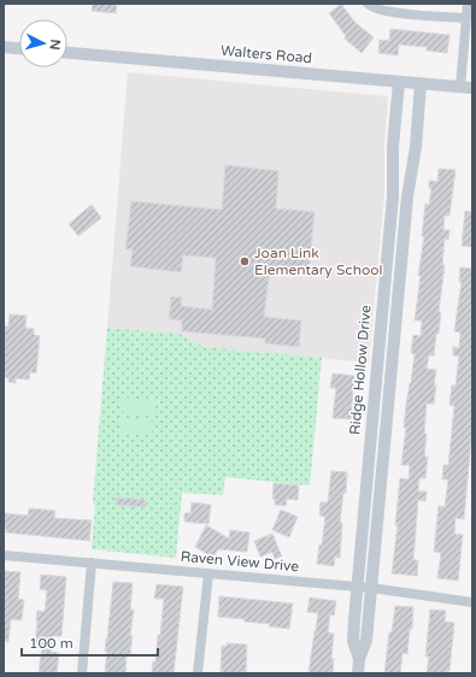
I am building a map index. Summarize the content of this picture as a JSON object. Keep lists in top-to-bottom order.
{
  "streets": {
    "street": ["Walters Road", "Ridge Hollow Drive", "Raven View Drive"]
  },
  "crossings": [
    ["Walters Road", "Ridge Hollow Drive"],
    ["Ridge Hollow Drive", "Raven View Drive"]
  ],
  "places": ["Joan Link Elementary School"],
  "scale_bar": "100 m",
  "north": "right"
}
